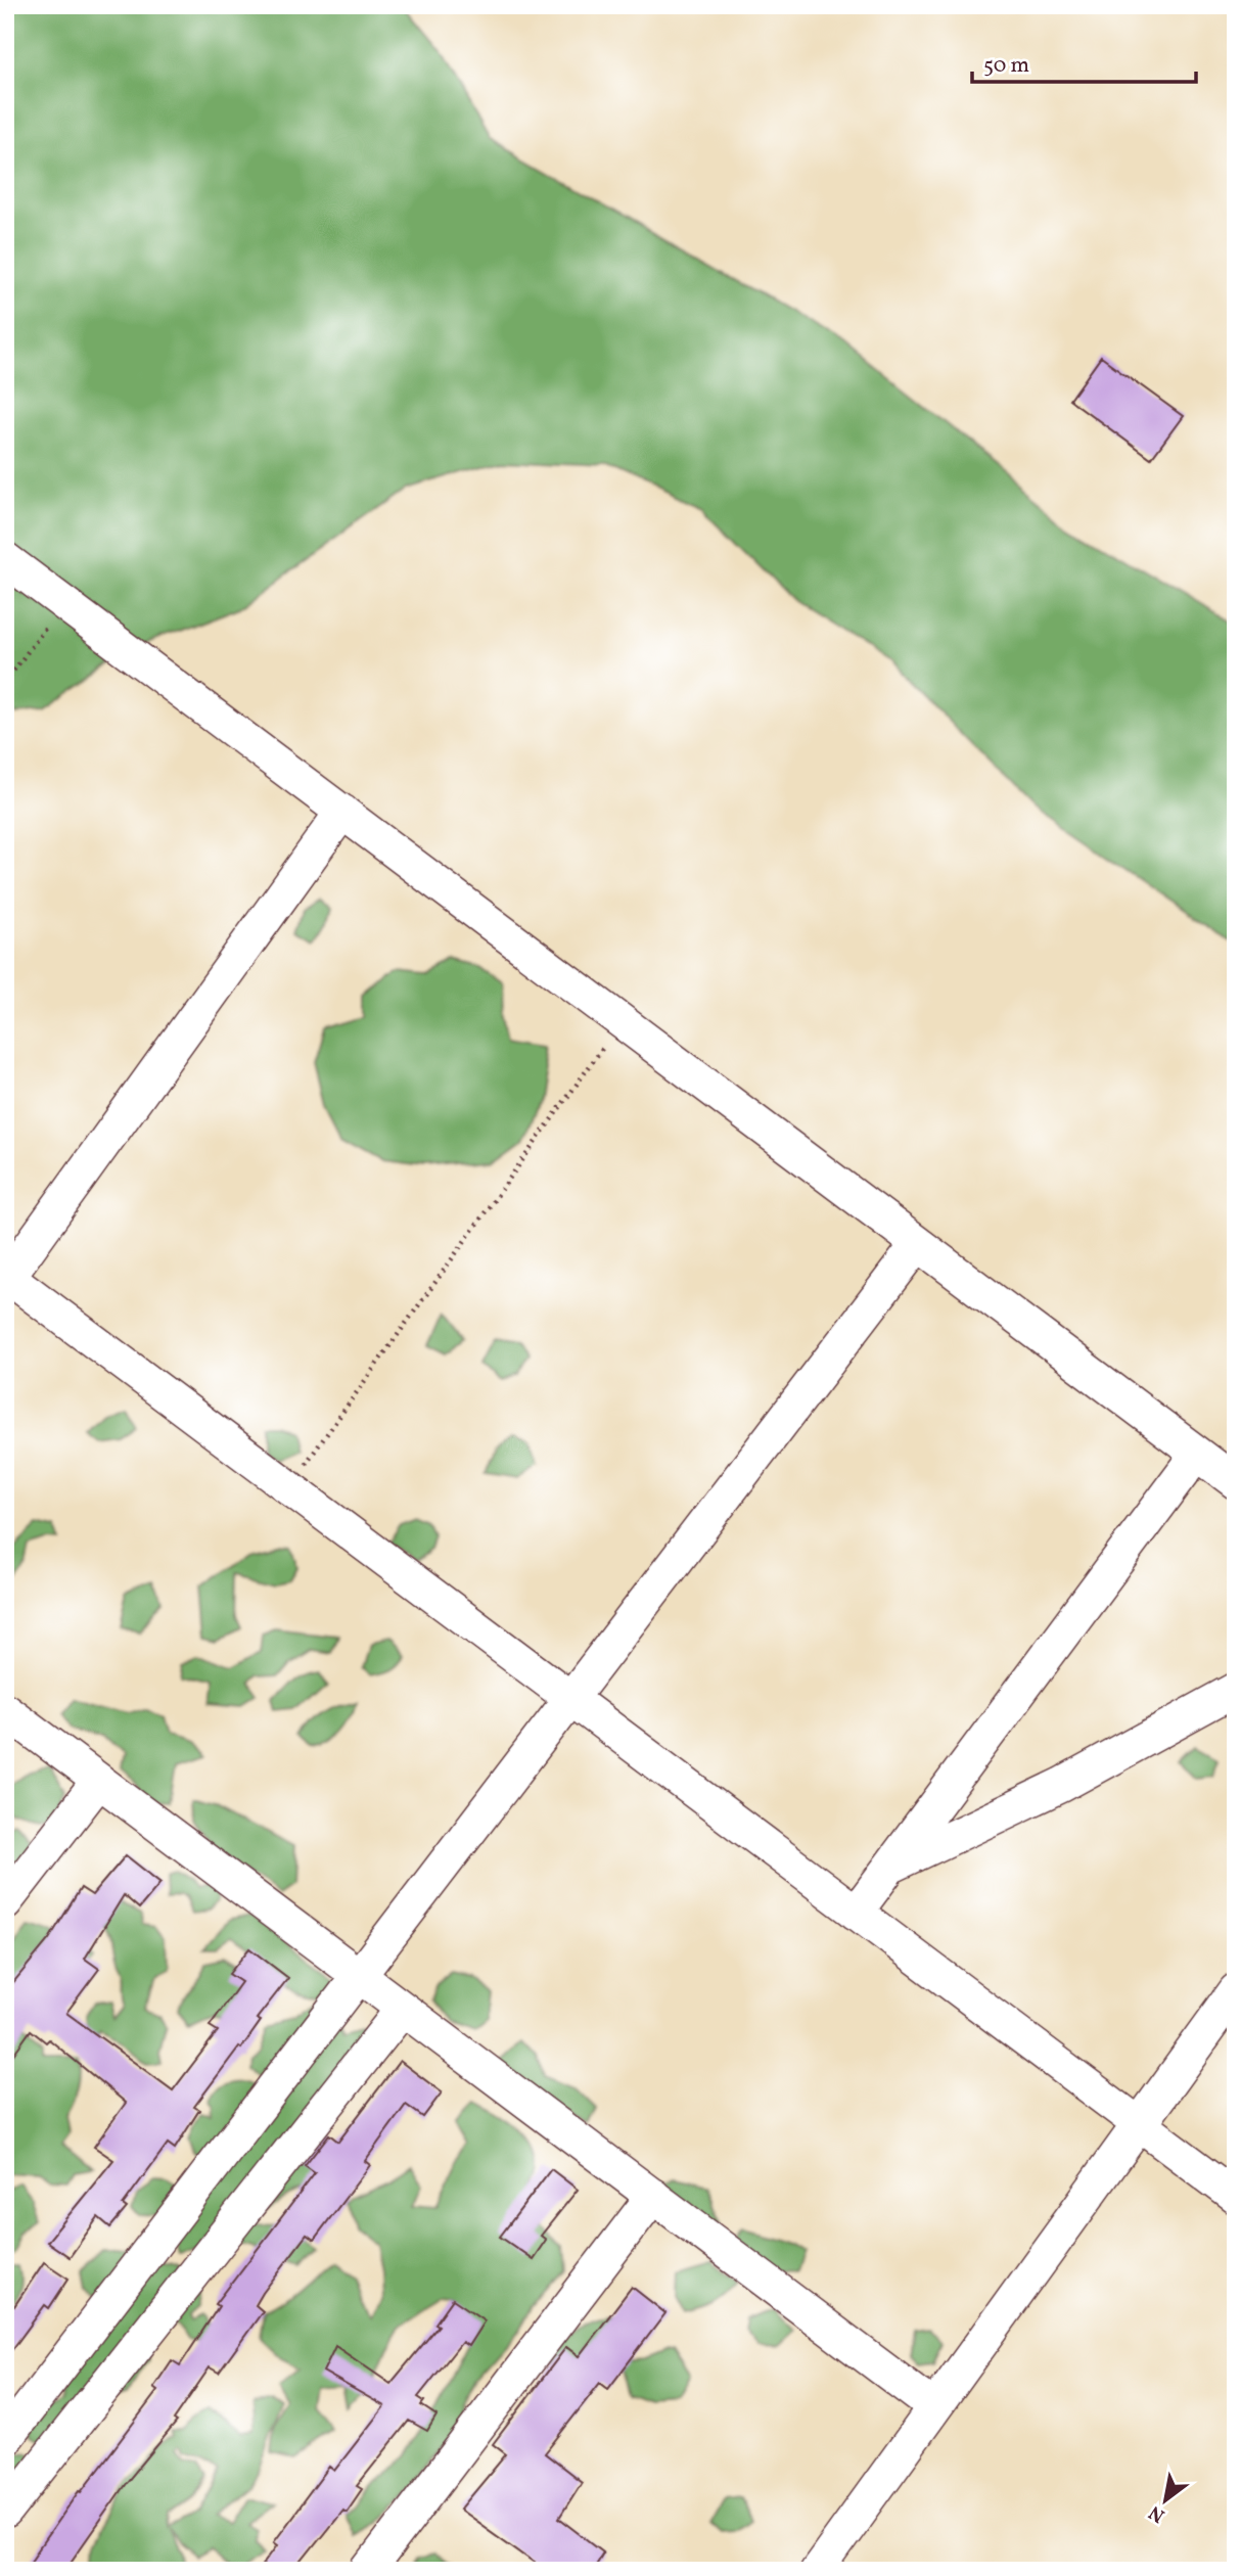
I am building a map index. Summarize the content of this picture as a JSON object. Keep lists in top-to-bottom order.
{
  "scale_bar": "50 m",
  "north": "bottom left"
}
